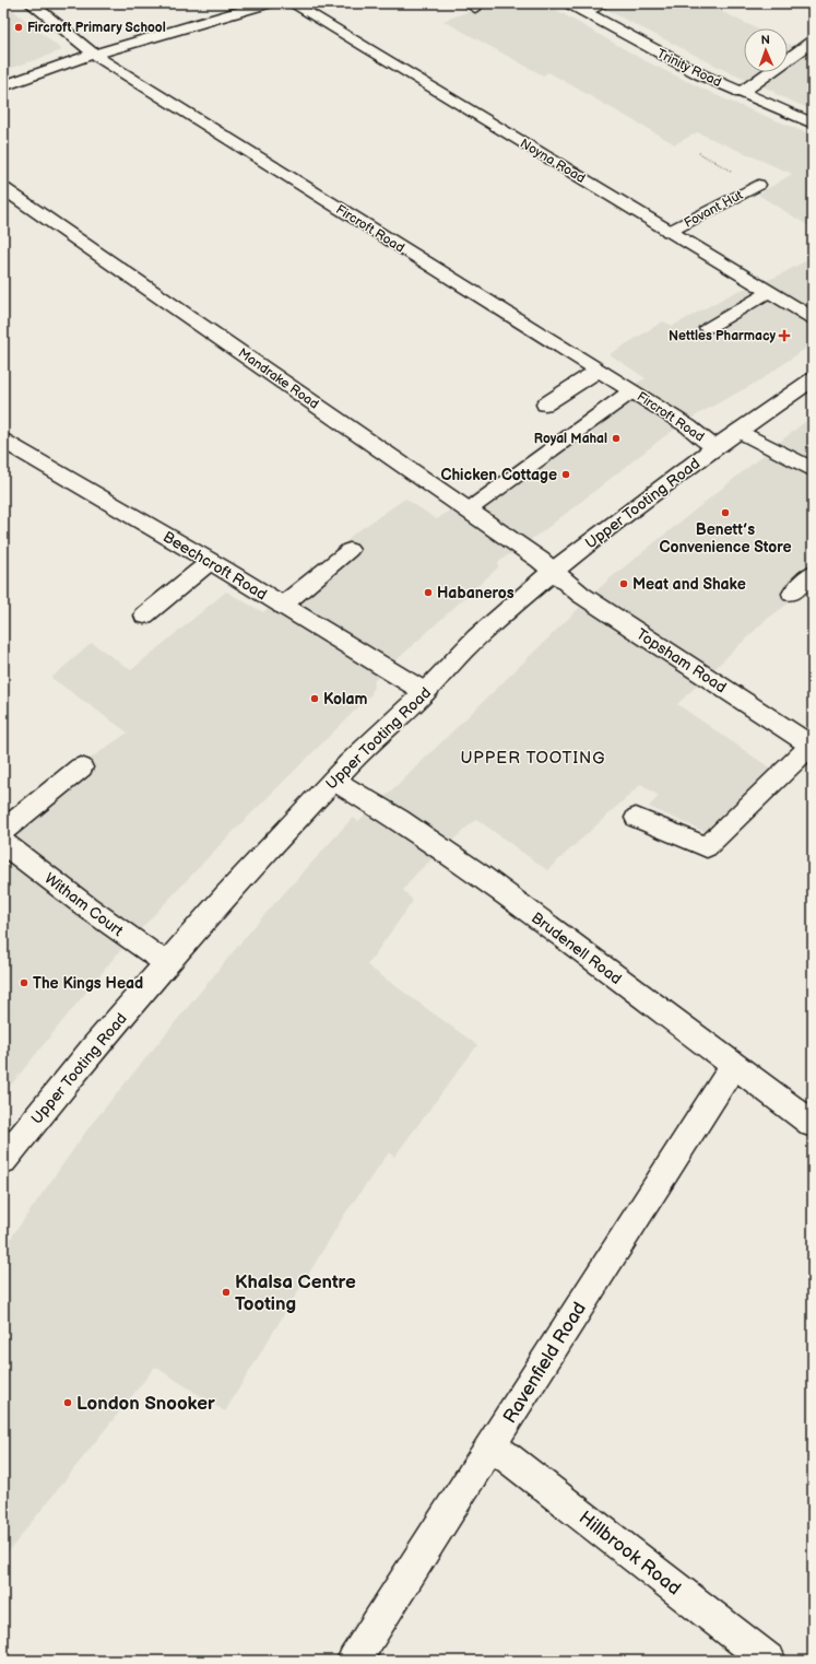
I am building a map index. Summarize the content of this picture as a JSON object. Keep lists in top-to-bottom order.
{
  "streets": {
    "main road": [
      "Trinity Road",
      "Noyna Road",
      "Fircroft Road",
      "Mandrake Road",
      "Upper Tooting Road",
      "Beechcroft Road",
      "Topsham Road",
      "Witham Court",
      "Brudenell Road",
      "Ravenfield Road",
      "Hillbrook Road"
    ],
    "lane": ["Fovant Hut"]
  },
  "crossings": [
    ["Noyna Road", "Fovant Hut"],
    ["Fircroft Road", "Upper Tooting Road"],
    ["Mandrake Road", "Upper Tooting Road"],
    ["Mandrake Road", "Topsham Road"],
    ["Upper Tooting Road", "Beechcroft Road"],
    ["Upper Tooting Road", "Topsham Road"],
    ["Upper Tooting Road", "Witham Court"],
    ["Upper Tooting Road", "Brudenell Road"],
    ["Brudenell Road", "Ravenfield Road"],
    ["Ravenfield Road", "Hillbrook Road"]
  ],
  "districts": ["UPPER TOOTING"],
  "places": {
    "other": [
      "Fircroft Primary School",
      "Royal Mahal",
      "Chicken Cottage",
      "Benett’s Convenience Store",
      "Meat and Shake",
      "Habaneros",
      "Kolam",
      "The Kings Head",
      "Khalsa Centre Tooting",
      "London Snooker"
    ],
    "health": ["Nettles Pharmacy"]
  },
  "north": "top"
}
